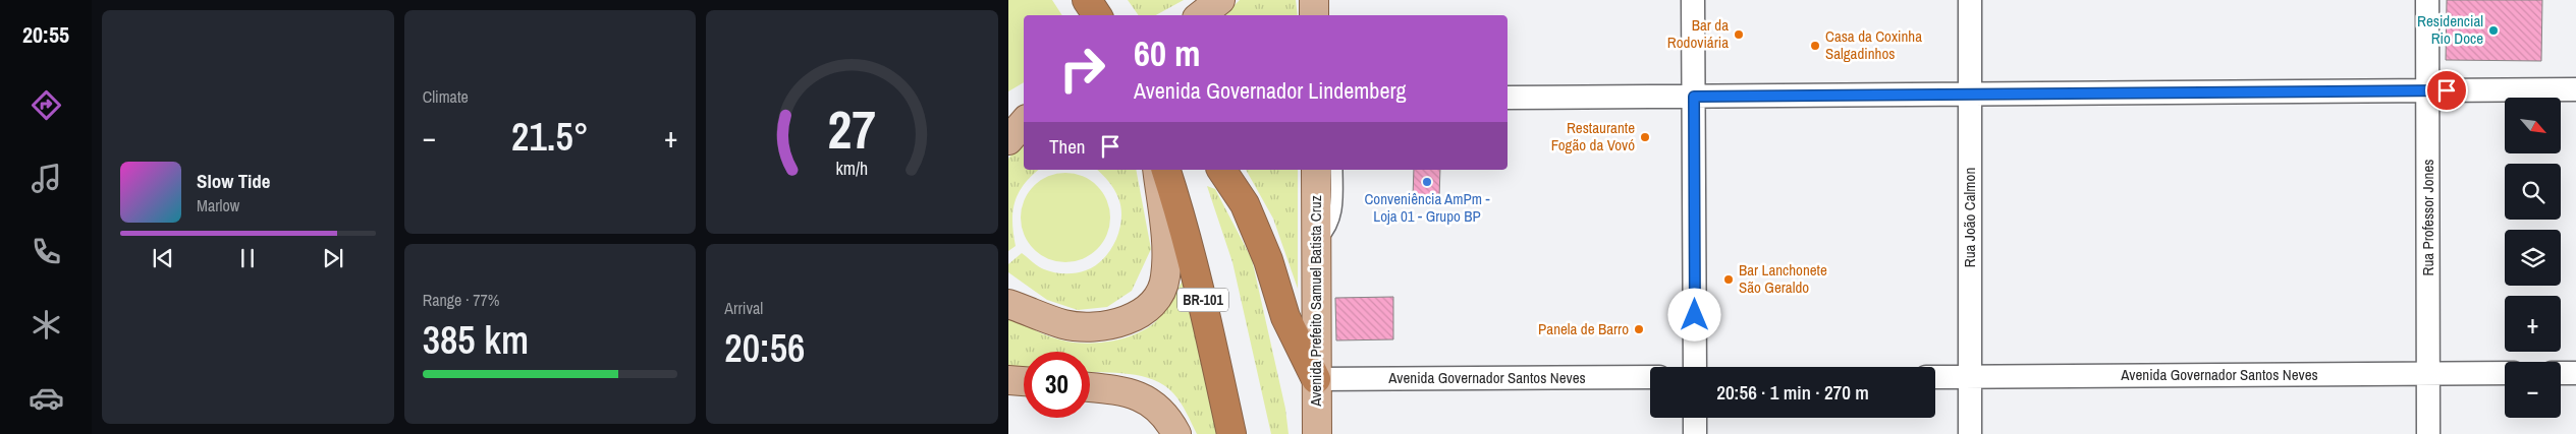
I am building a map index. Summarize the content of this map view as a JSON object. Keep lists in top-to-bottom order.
{
  "streets": {
    "highway": ["BR-101"],
    "main road": ["Avenida Prefeito Samuel Batista Cruz"],
    "street": ["Rua João Calmon", "Rua Professor Jones", "Avenida Governador Santos Neves"]
  },
  "crossings": [
    ["Rua João Calmon", "Avenida Governador Santos Neves"],
    ["Rua Professor Jones", "Avenida Governador Santos Neves"],
    ["Avenida Prefeito Samuel Batista Cruz", "Avenida Governador Santos Neves"]
  ],
  "places": [
    "Residencial Rio Doce",
    "Bar da Rodoviária",
    "Casa da Coxinha Salgadinhos",
    "Restaurante Fogão da Vovó",
    "Conveniência AmPm - Loja 01 - Grupo BP",
    "Bar Lanchonete São Geraldo",
    "Panela de Barro"
  ],
  "north": "bottom right",
  "page": {
    "tabs": "20:55",
    "tile": [
      "Climate",
      ["Range · 77%", "385 km"],
      ["Arrival", "20:56"]
    ],
    "turn": ["60 m", "Avenida Governador Lindemberg"],
    "map_buttons": ["+", "−"],
    "heat": ["−", "21.5°", "+"],
    "then": "Then",
    "song": ["Slow Tide", "Marlow"],
    "limit": "30",
    "trip": "20:56 · 1 min · 270 m",
    "gauge": ["27", "km/h"]
  }
}
